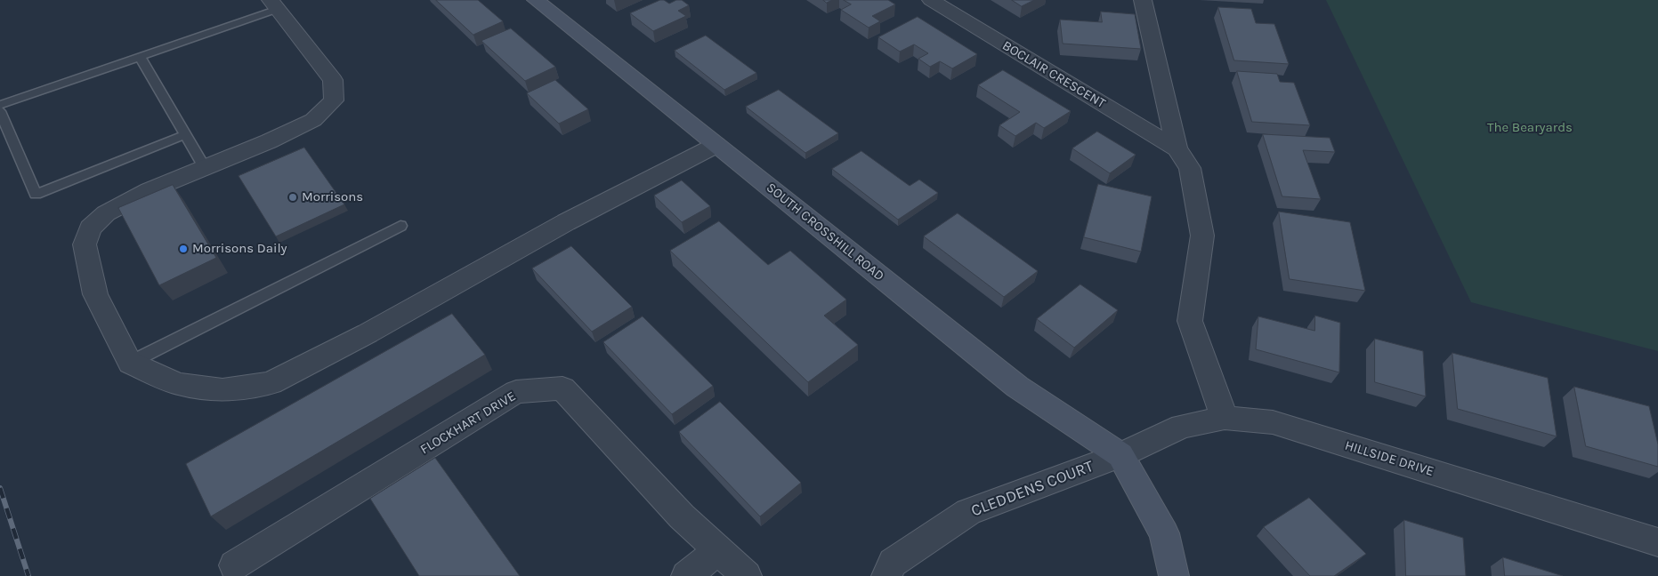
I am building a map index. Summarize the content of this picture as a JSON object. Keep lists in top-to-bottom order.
{
  "streets": {
    "street": [
      "BOCLAIR CRESCENT",
      "SOUTH CROSSHILL ROAD",
      "FLOCKHART DRIVE",
      "HILLSIDE DRIVE",
      "CLEDDENS COURT"
    ]
  },
  "crossings": [
    ["SOUTH CROSSHILL ROAD", "HILLSIDE DRIVE"],
    ["SOUTH CROSSHILL ROAD", "CLEDDENS COURT"],
    ["HILLSIDE DRIVE", "CLEDDENS COURT"]
  ],
  "parks": ["The Bearyards"],
  "places": ["Morrisons", "Morrisons Daily"]
}
